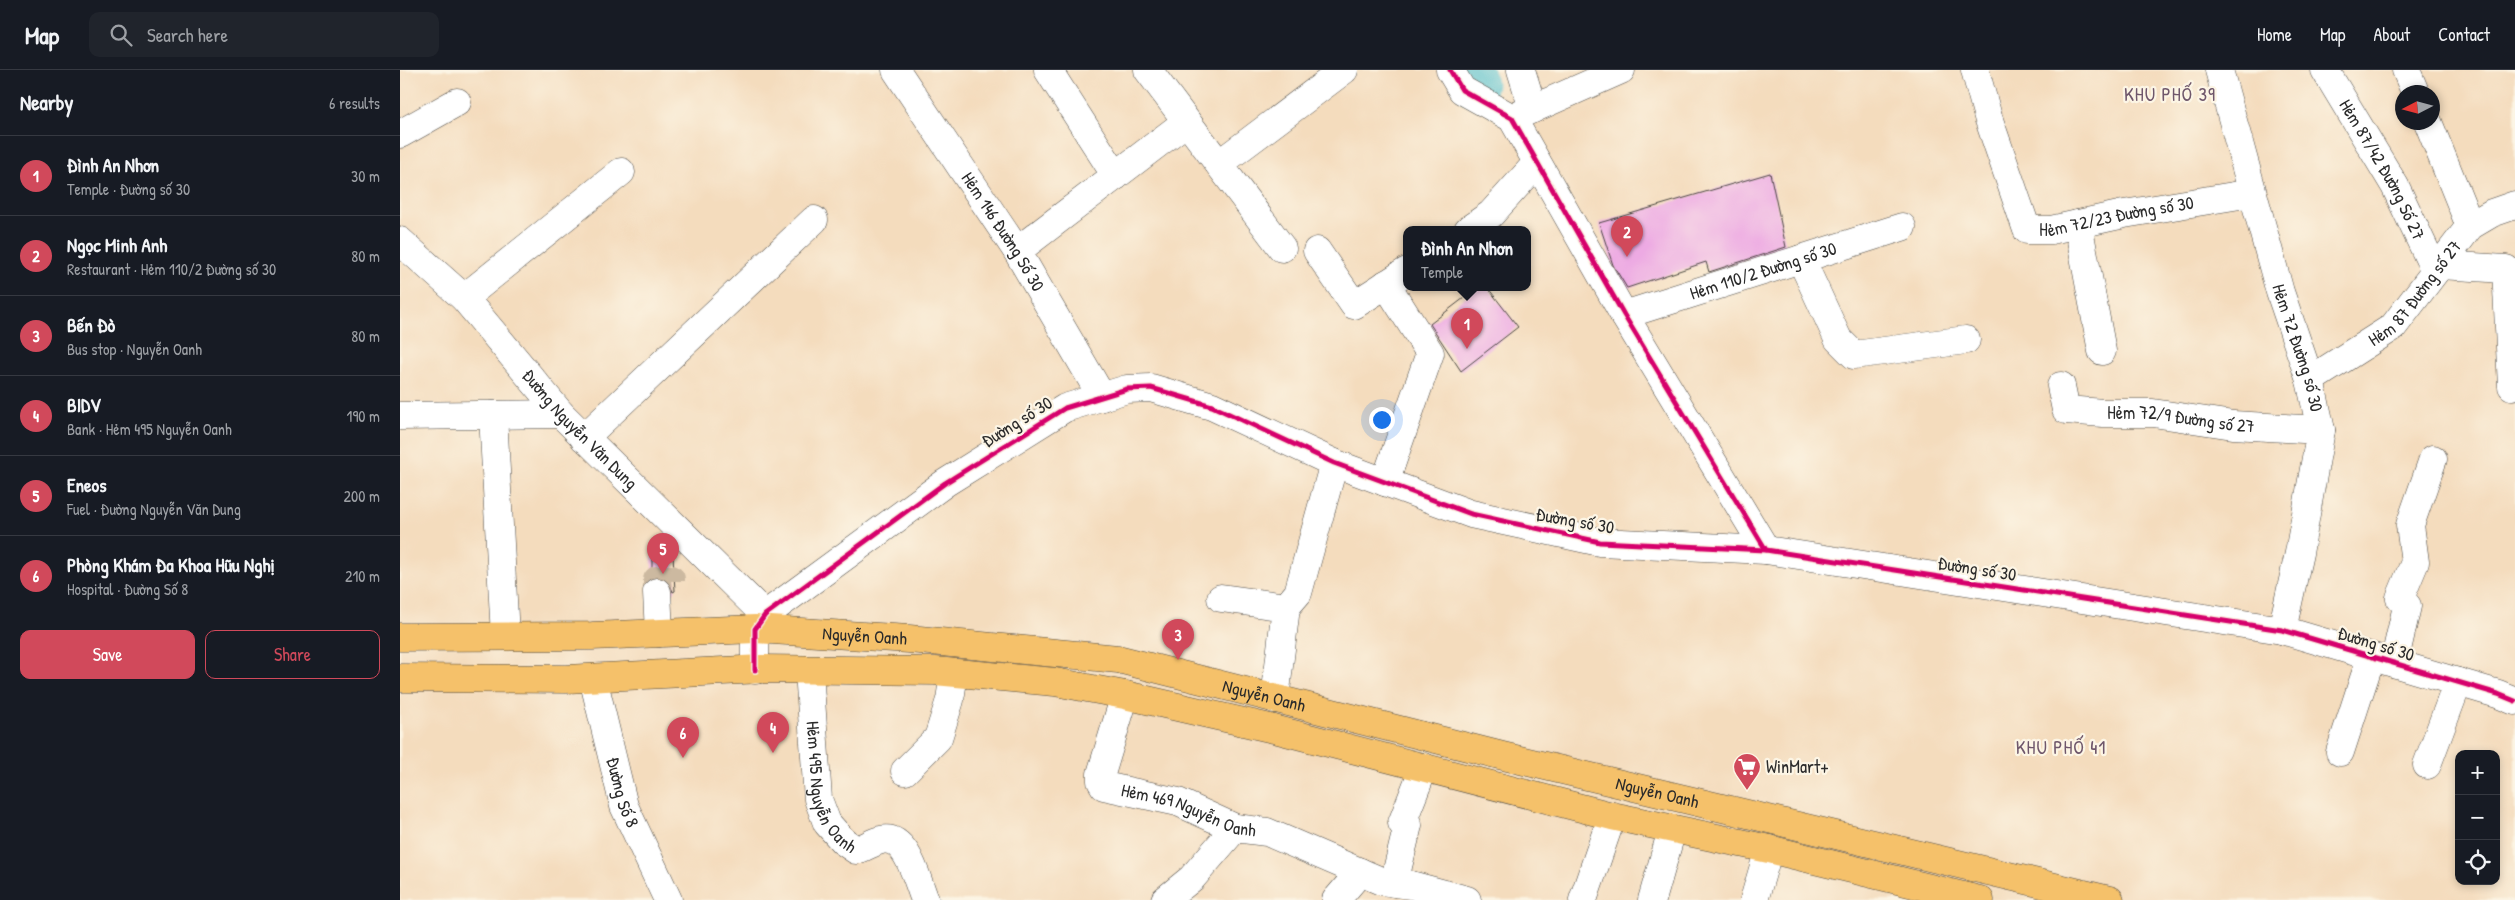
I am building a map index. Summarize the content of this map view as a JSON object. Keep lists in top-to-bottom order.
{
  "streets": {
    "main road": ["Nguyễn Oanh"],
    "street": [
      "Hẻm 87/42 Đường Số 27",
      "Hẻm 72/23 Đường số 30",
      "Hẻm 146 Đường Số 30",
      "Hẻm 110/2 Đường số 30",
      "Hẻm 87 Đường số 27",
      "Hẻm 72 Đường số 30",
      "Hẻm 72/9 Đường số 27",
      "Đường số 30",
      "Đường Nguyễn Văn Dung",
      "Hẻm 495 Nguyễn Oanh",
      "Đường Số 8",
      "Hẻm 469 Nguyễn Oanh"
    ]
  },
  "crossings": [
    ["Hẻm 87/42 Đường Số 27", "Hẻm 87 Đường số 27"],
    ["Hẻm 72/23 Đường số 30", "Hẻm 72 Đường số 30"],
    ["Hẻm 146 Đường Số 30", "Đường số 30"],
    ["Hẻm 87 Đường số 27", "Hẻm 72 Đường số 30"],
    ["Hẻm 72 Đường số 30", "Hẻm 72/9 Đường số 27"],
    ["Hẻm 72 Đường số 30", "Đường số 30"],
    ["Đường số 30", "Đường Nguyễn Văn Dung"],
    ["Đường số 30", "Nguyễn Oanh"],
    ["Đường Nguyễn Văn Dung", "Nguyễn Oanh"],
    ["Nguyễn Oanh", "Hẻm 495 Nguyễn Oanh"],
    ["Nguyễn Oanh", "Đường Số 8"],
    ["Nguyễn Oanh", "Hẻm 469 Nguyễn Oanh"]
  ],
  "districts": ["KHU PHỐ 39", "KHU PHỐ 41"],
  "places": {
    "supermarket": ["WinMart+"]
  },
  "north": "left",
  "page": {
    "header": "Map",
    "search": "Search here",
    "nav": [
      "Home",
      "Map",
      "About",
      "Contact"
    ],
    "heading": ["Nearby", "6 results"],
    "list": [
      {
        "mark": "1",
        "name": "Đình An Nhơn",
        "note": "Temple · Đường số 30",
        "value": "30 m"
      },
      {
        "mark": "2",
        "name": "Ngọc Minh Anh",
        "note": "Restaurant · Hẻm 110/2 Đường số 30",
        "value": "80 m"
      },
      {
        "mark": "3",
        "name": "Bến Đò",
        "note": "Bus stop · Nguyễn Oanh",
        "value": "80 m"
      },
      {
        "mark": "4",
        "name": "BIDV",
        "note": "Bank · Hẻm 495 Nguyễn Oanh",
        "value": "190 m"
      },
      {
        "mark": "5",
        "name": "Eneos",
        "note": "Fuel · Đường Nguyễn Văn Dung",
        "value": "200 m"
      },
      {
        "mark": "6",
        "name": "Phòng Khám Đa Khoa Hữu Nghị",
        "note": "Hospital · Đường Số 8",
        "value": "210 m"
      }
    ],
    "pins": [
      "2",
      "1",
      "5",
      "3",
      "4",
      "6"
    ],
    "popup": ["Đình An Nhơn", "Temple"],
    "buttons": ["Save", "Share"],
    "map_buttons": ["+", "−"]
  }
}
